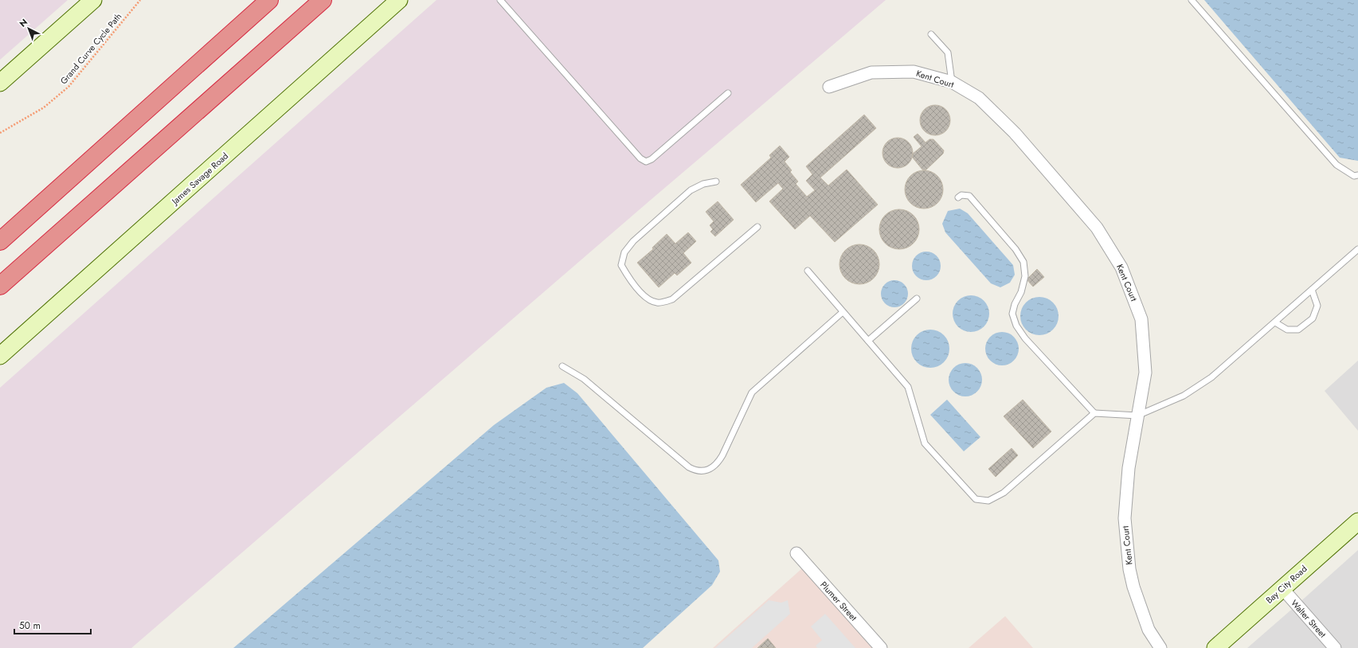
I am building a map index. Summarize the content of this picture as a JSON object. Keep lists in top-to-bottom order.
{
  "streets": {
    "street": [
      "Kent Court",
      "James Savage Road",
      "Bay City Road",
      "Plumer Street",
      "Walter Street"
    ],
    "path": ["Grand Curve Cycle Path"]
  },
  "crossings": [
    ["Bay City Road", "Walter Street"]
  ],
  "scale_bar": "50 m",
  "north": "top left"
}
